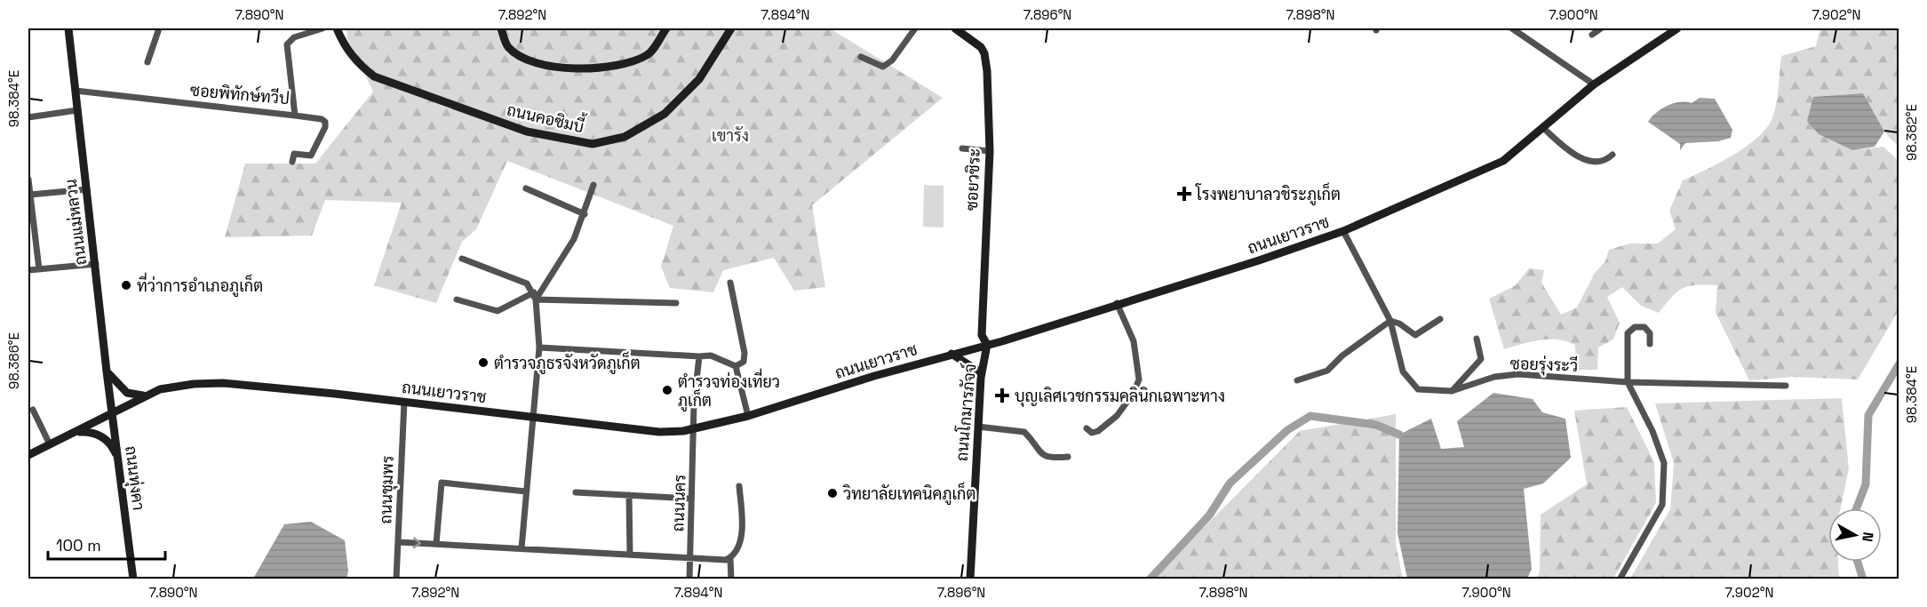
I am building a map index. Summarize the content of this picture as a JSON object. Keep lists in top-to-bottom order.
{
  "streets": {
    "main road": [
      "ถนนคอซิมบี้",
      "ซอยวชิระ",
      "ถนนแม่หลวน",
      "ถนนเยาวราช",
      "ถนนโกมารภัจจ์",
      "ถนนทุ่งคา"
    ],
    "street": [
      "ซอยพิทักษ์ทวีป",
      "ซอยรุ่งระวี",
      "ถนนชุมพร",
      "ถนนนคร"
    ]
  },
  "crossings": [
    ["ซอยพิทักษ์ทวีป", "ถนนแม่หลวน"],
    ["ซอยวชิระ", "ถนนเยาวราช"],
    ["ซอยวชิระ", "ถนนโกมารภัจจ์"],
    ["ถนนแม่หลวน", "ถนนเยาวราช"],
    ["ถนนแม่หลวน", "ถนนทุ่งคา"],
    ["ถนนเยาวราช", "ซอยรุ่งระวี"],
    ["ถนนเยาวราช", "ถนนโกมารภัจจ์"],
    ["ถนนเยาวราช", "ถนนทุ่งคา"],
    ["ถนนเยาวราช", "ถนนชุมพร"],
    ["ถนนเยาวราช", "ถนนนคร"]
  ],
  "parks": ["เขารัง"],
  "places": {
    "health": ["โรงพยาบาลวชิระภูเก็ต", "บุญเลิศเวชกรรมคลินิกเฉพาะทาง"],
    "other": [
      "ที่ว่าการอำเภอภูเก็ต",
      "ตำรวจภูธรจังหวัดภูเก็ต",
      "ตำรวจท่องเที่ยว ภูเก็ต",
      "วิทยาลัยเทคนิคภูเก็ต"
    ]
  },
  "scale_bar": "100 m",
  "north": "right",
  "coordinates": [
    "7.890°N",
    "7.892°N",
    "7.894°N",
    "7.896°N",
    "7.898°N",
    "7.900°N",
    "7.902°N",
    "98.384°E",
    "98.382°E",
    "98.386°E"
  ]
}
